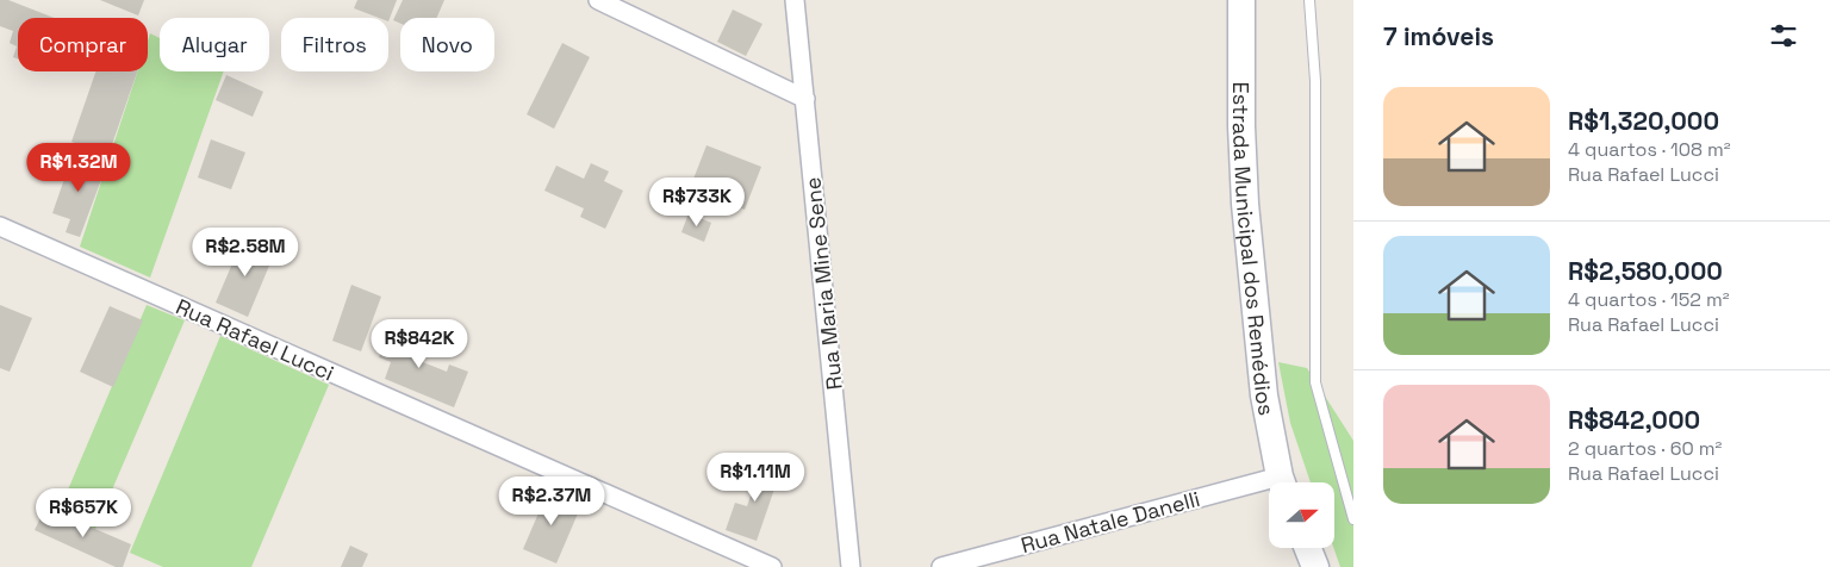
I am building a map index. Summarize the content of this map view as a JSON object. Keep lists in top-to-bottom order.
{
  "streets": {
    "main road": ["Estrada Municipal dos Remédios"],
    "street": ["Rua Maria Mine Sene", "Rua Rafael Lucci", "Rua Natale Danelli"]
  },
  "north": "right",
  "page": {
    "heading": "7 imóveis",
    "chip": [
      "Comprar",
      "Alugar",
      "Filtros",
      "Novo"
    ],
    "list": [
      {
        "name": "R$1,320,000",
        "note": "4 quartos · 108 m² · Rua Rafael Lucci"
      },
      {
        "name": "R$2,580,000",
        "note": "4 quartos · 152 m² · Rua Rafael Lucci"
      },
      {
        "name": "R$842,000",
        "note": "2 quartos · 60 m² · Rua Rafael Lucci"
      }
    ],
    "price": [
      "R$1.32M",
      "R$733K",
      "R$2.58M",
      "R$842K",
      "R$1.11M",
      "R$2.37M",
      "R$657K"
    ]
  }
}
